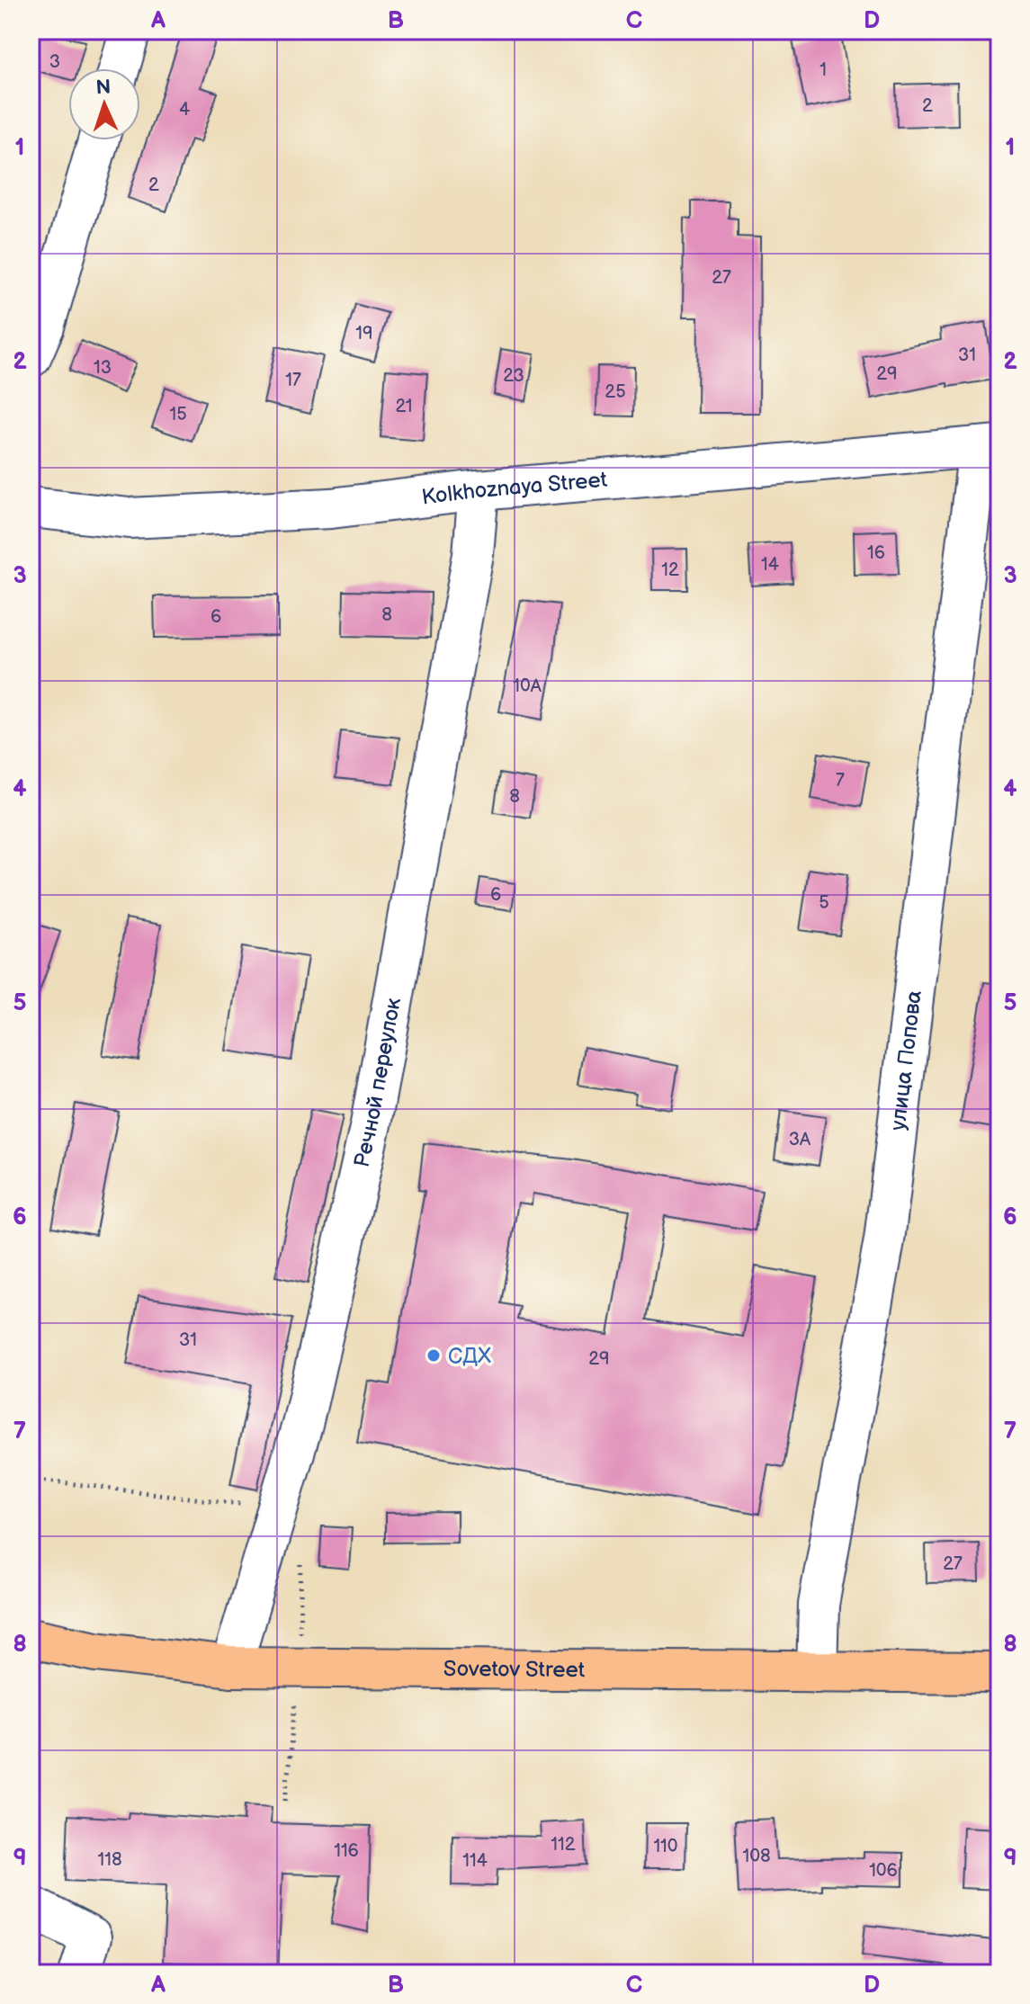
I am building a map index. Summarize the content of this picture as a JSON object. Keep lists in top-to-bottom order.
{
  "streets": {
    "main road": ["Sovetov Street"],
    "street": ["Kolkhoznaya Street", "улица Попова", "Речной переулок"]
  },
  "crossings": [
    ["Kolkhoznaya Street", "улица Попова"],
    ["Kolkhoznaya Street", "Речной переулок"],
    ["улица Попова", "Sovetov Street"],
    ["Речной переулок", "Sovetov Street"]
  ],
  "places": ["СДХ"],
  "house_numbers": [
    "3",
    "1",
    "2",
    "4",
    "2",
    "27",
    "19",
    "31",
    "13",
    "29",
    "23",
    "17",
    "25",
    "21",
    "15",
    "16",
    "14",
    "12",
    "8",
    "6",
    "10А",
    "7",
    "8",
    "6",
    "5",
    "3А",
    "31",
    "29",
    "27",
    "112",
    "110",
    "116",
    "108",
    "118",
    "114",
    "106"
  ],
  "north": "top",
  "grid": {
    "columns": [
      "A",
      "B",
      "C",
      "D"
    ],
    "rows": [
      "1",
      "2",
      "3",
      "4",
      "5",
      "6",
      "7",
      "8",
      "9"
    ]
  }
}
